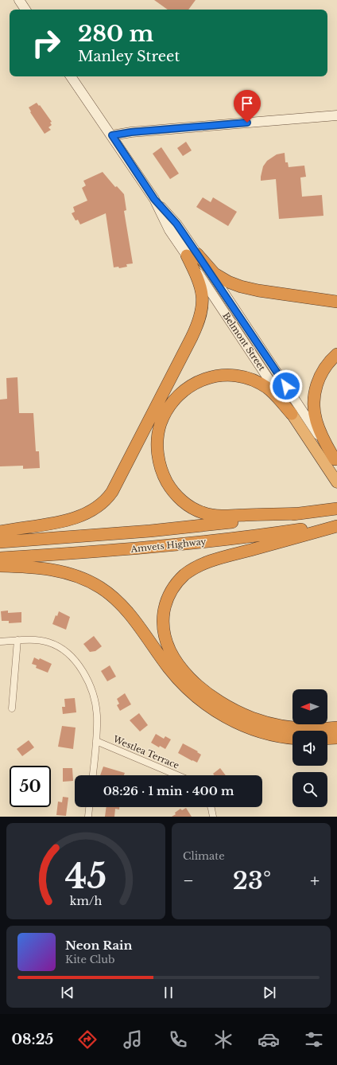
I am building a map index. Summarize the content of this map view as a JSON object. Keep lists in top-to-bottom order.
{
  "streets": {
    "highway": ["Belmont Street", "Amvets Highway"],
    "street": ["Westlea Terrace"]
  },
  "north": "left",
  "page": {
    "turn": ["280 m", "Manley Street"],
    "limit": "50",
    "trip": "08:26 · 1 min · 400 m",
    "tile": "Climate",
    "heat": ["−", "23°", "+"],
    "song": ["Neon Rain", "Kite Club"],
    "tabs": "08:25",
    "gauge": ["45", "km/h"]
  }
}
